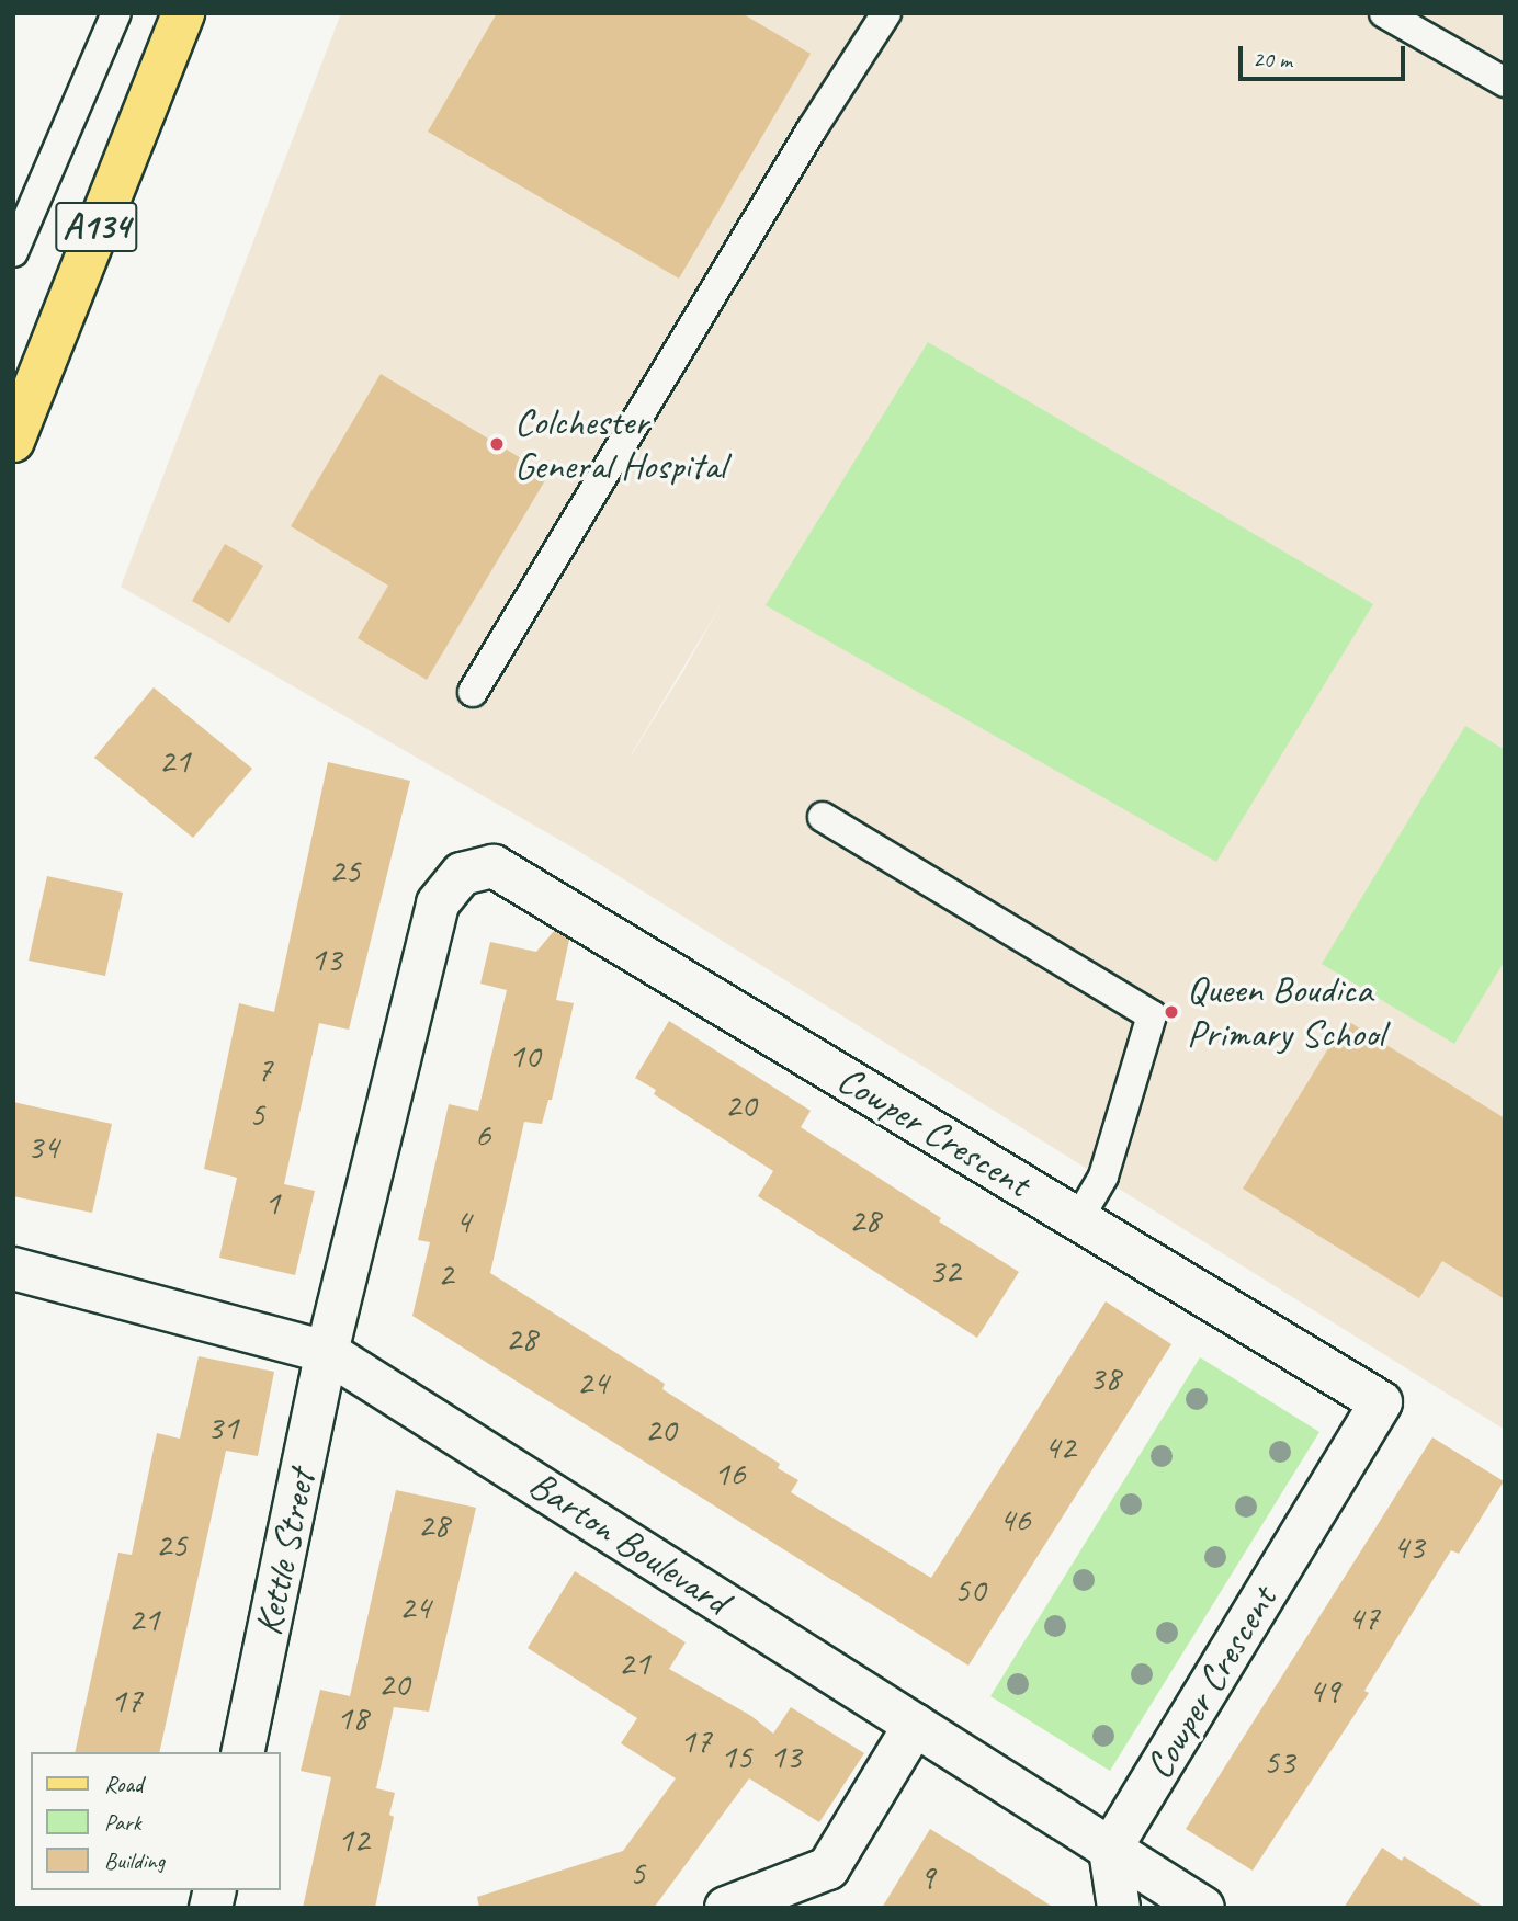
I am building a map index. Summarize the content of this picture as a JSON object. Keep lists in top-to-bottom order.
{
  "streets": {
    "main road": ["A134"],
    "street": ["Cowper Crescent", "Barton Boulevard", "Kettle Street"]
  },
  "crossings": [
    ["Cowper Crescent", "Barton Boulevard"],
    ["Cowper Crescent", "Kettle Street"],
    ["Barton Boulevard", "Kettle Street"]
  ],
  "places": ["Colchester General Hospital", "Queen Boudica Primary School"],
  "house_numbers": [
    "21",
    "25",
    "13",
    "10",
    "7",
    "20",
    "5",
    "6",
    "34",
    "1",
    "28",
    "4",
    "32",
    "2",
    "28",
    "38",
    "24",
    "31",
    "20",
    "42",
    "16",
    "46",
    "28",
    "25",
    "43",
    "50",
    "24",
    "47",
    "21",
    "21",
    "20",
    "49",
    "17",
    "18",
    "17",
    "15",
    "13",
    "53",
    "12",
    "5",
    "9"
  ],
  "legend": ["Road", "Park", "Building"],
  "scale_bar": "20 m"
}
